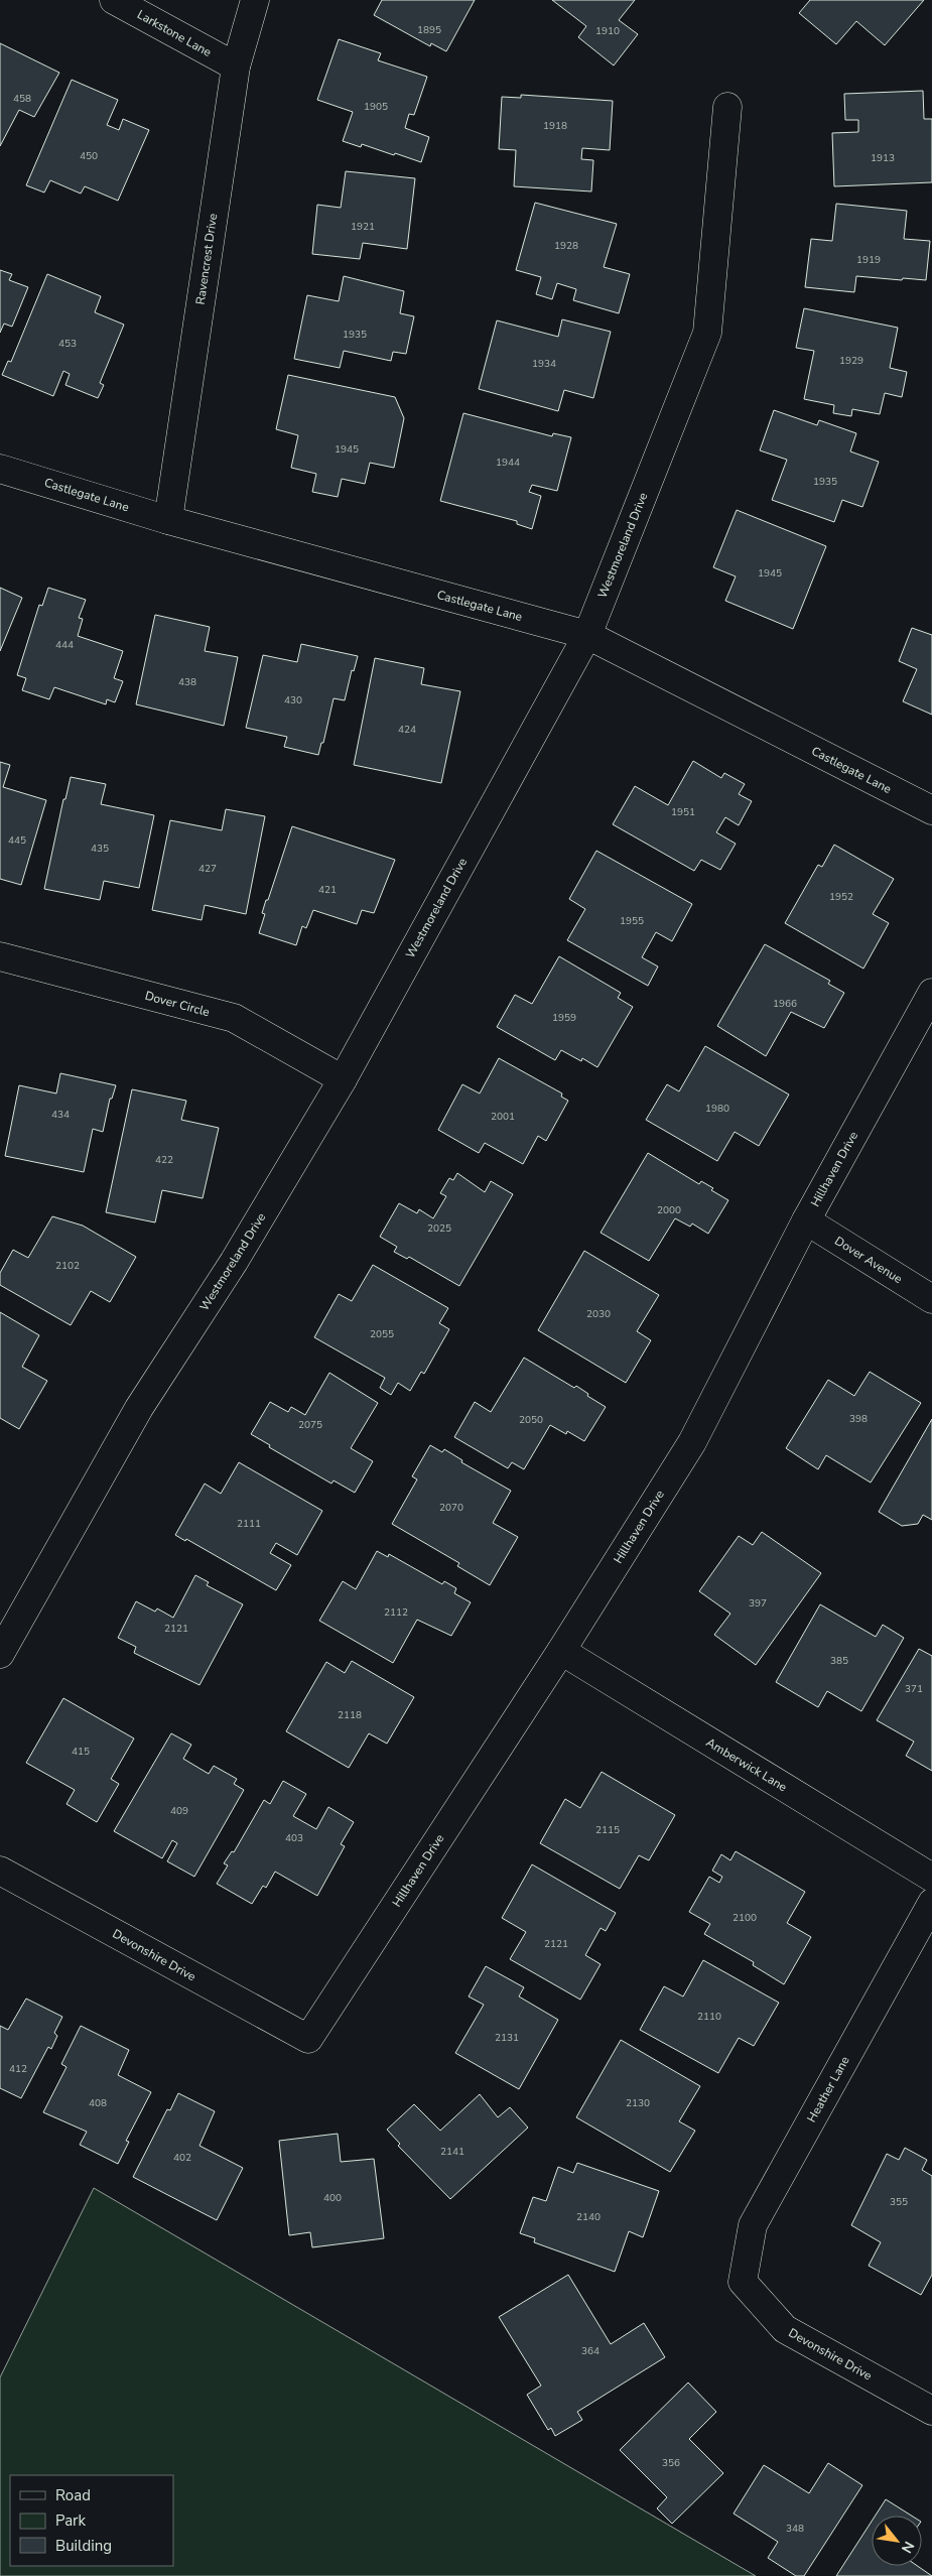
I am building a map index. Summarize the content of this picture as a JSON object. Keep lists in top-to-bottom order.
{
  "streets": {
    "street": [
      "Larkstone Lane",
      "Ravencrest Drive",
      "Castlegate Lane",
      "Westmoreland Drive",
      "Dover Circle",
      "Hillhaven Drive",
      "Dover Avenue",
      "Amberwick Lane",
      "Devonshire Drive",
      "Heather Lane"
    ]
  },
  "crossings": [
    ["Larkstone Lane", "Ravencrest Drive"],
    ["Ravencrest Drive", "Castlegate Lane"],
    ["Castlegate Lane", "Westmoreland Drive"],
    ["Westmoreland Drive", "Dover Circle"],
    ["Hillhaven Drive", "Dover Avenue"],
    ["Hillhaven Drive", "Amberwick Lane"],
    ["Hillhaven Drive", "Devonshire Drive"],
    ["Devonshire Drive", "Heather Lane"]
  ],
  "house_numbers": [
    "1895",
    "1910",
    "458",
    "1905",
    "1918",
    "450",
    "1913",
    "1921",
    "1928",
    "1919",
    "1935",
    "453",
    "1929",
    "1934",
    "1945",
    "1944",
    "1935",
    "1945",
    "444",
    "438",
    "430",
    "424",
    "1951",
    "445",
    "435",
    "427",
    "421",
    "1952",
    "1955",
    "1966",
    "1959",
    "1980",
    "434",
    "2001",
    "422",
    "2000",
    "2025",
    "2102",
    "2030",
    "2055",
    "398",
    "2050",
    "2075",
    "2070",
    "2111",
    "397",
    "2112",
    "2121",
    "385",
    "371",
    "2118",
    "415",
    "409",
    "2115",
    "403",
    "2100",
    "2121",
    "2110",
    "2131",
    "412",
    "408",
    "2130",
    "2141",
    "402",
    "400",
    "355",
    "2140",
    "364",
    "356",
    "348"
  ],
  "legend": ["Road", "Park", "Building"],
  "north": "bottom right"
}
